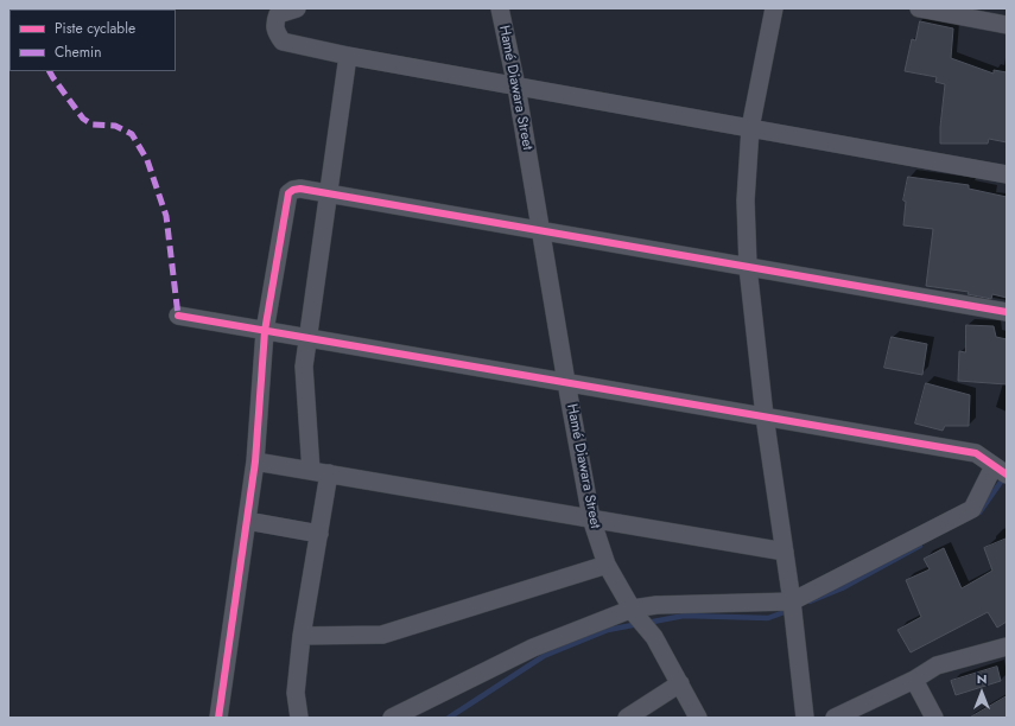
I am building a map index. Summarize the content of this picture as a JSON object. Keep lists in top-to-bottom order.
{
  "streets": {
    "street": ["Hamé Diawara Street"]
  },
  "legend": ["Piste cyclable", "Chemin"],
  "north": "top"
}
